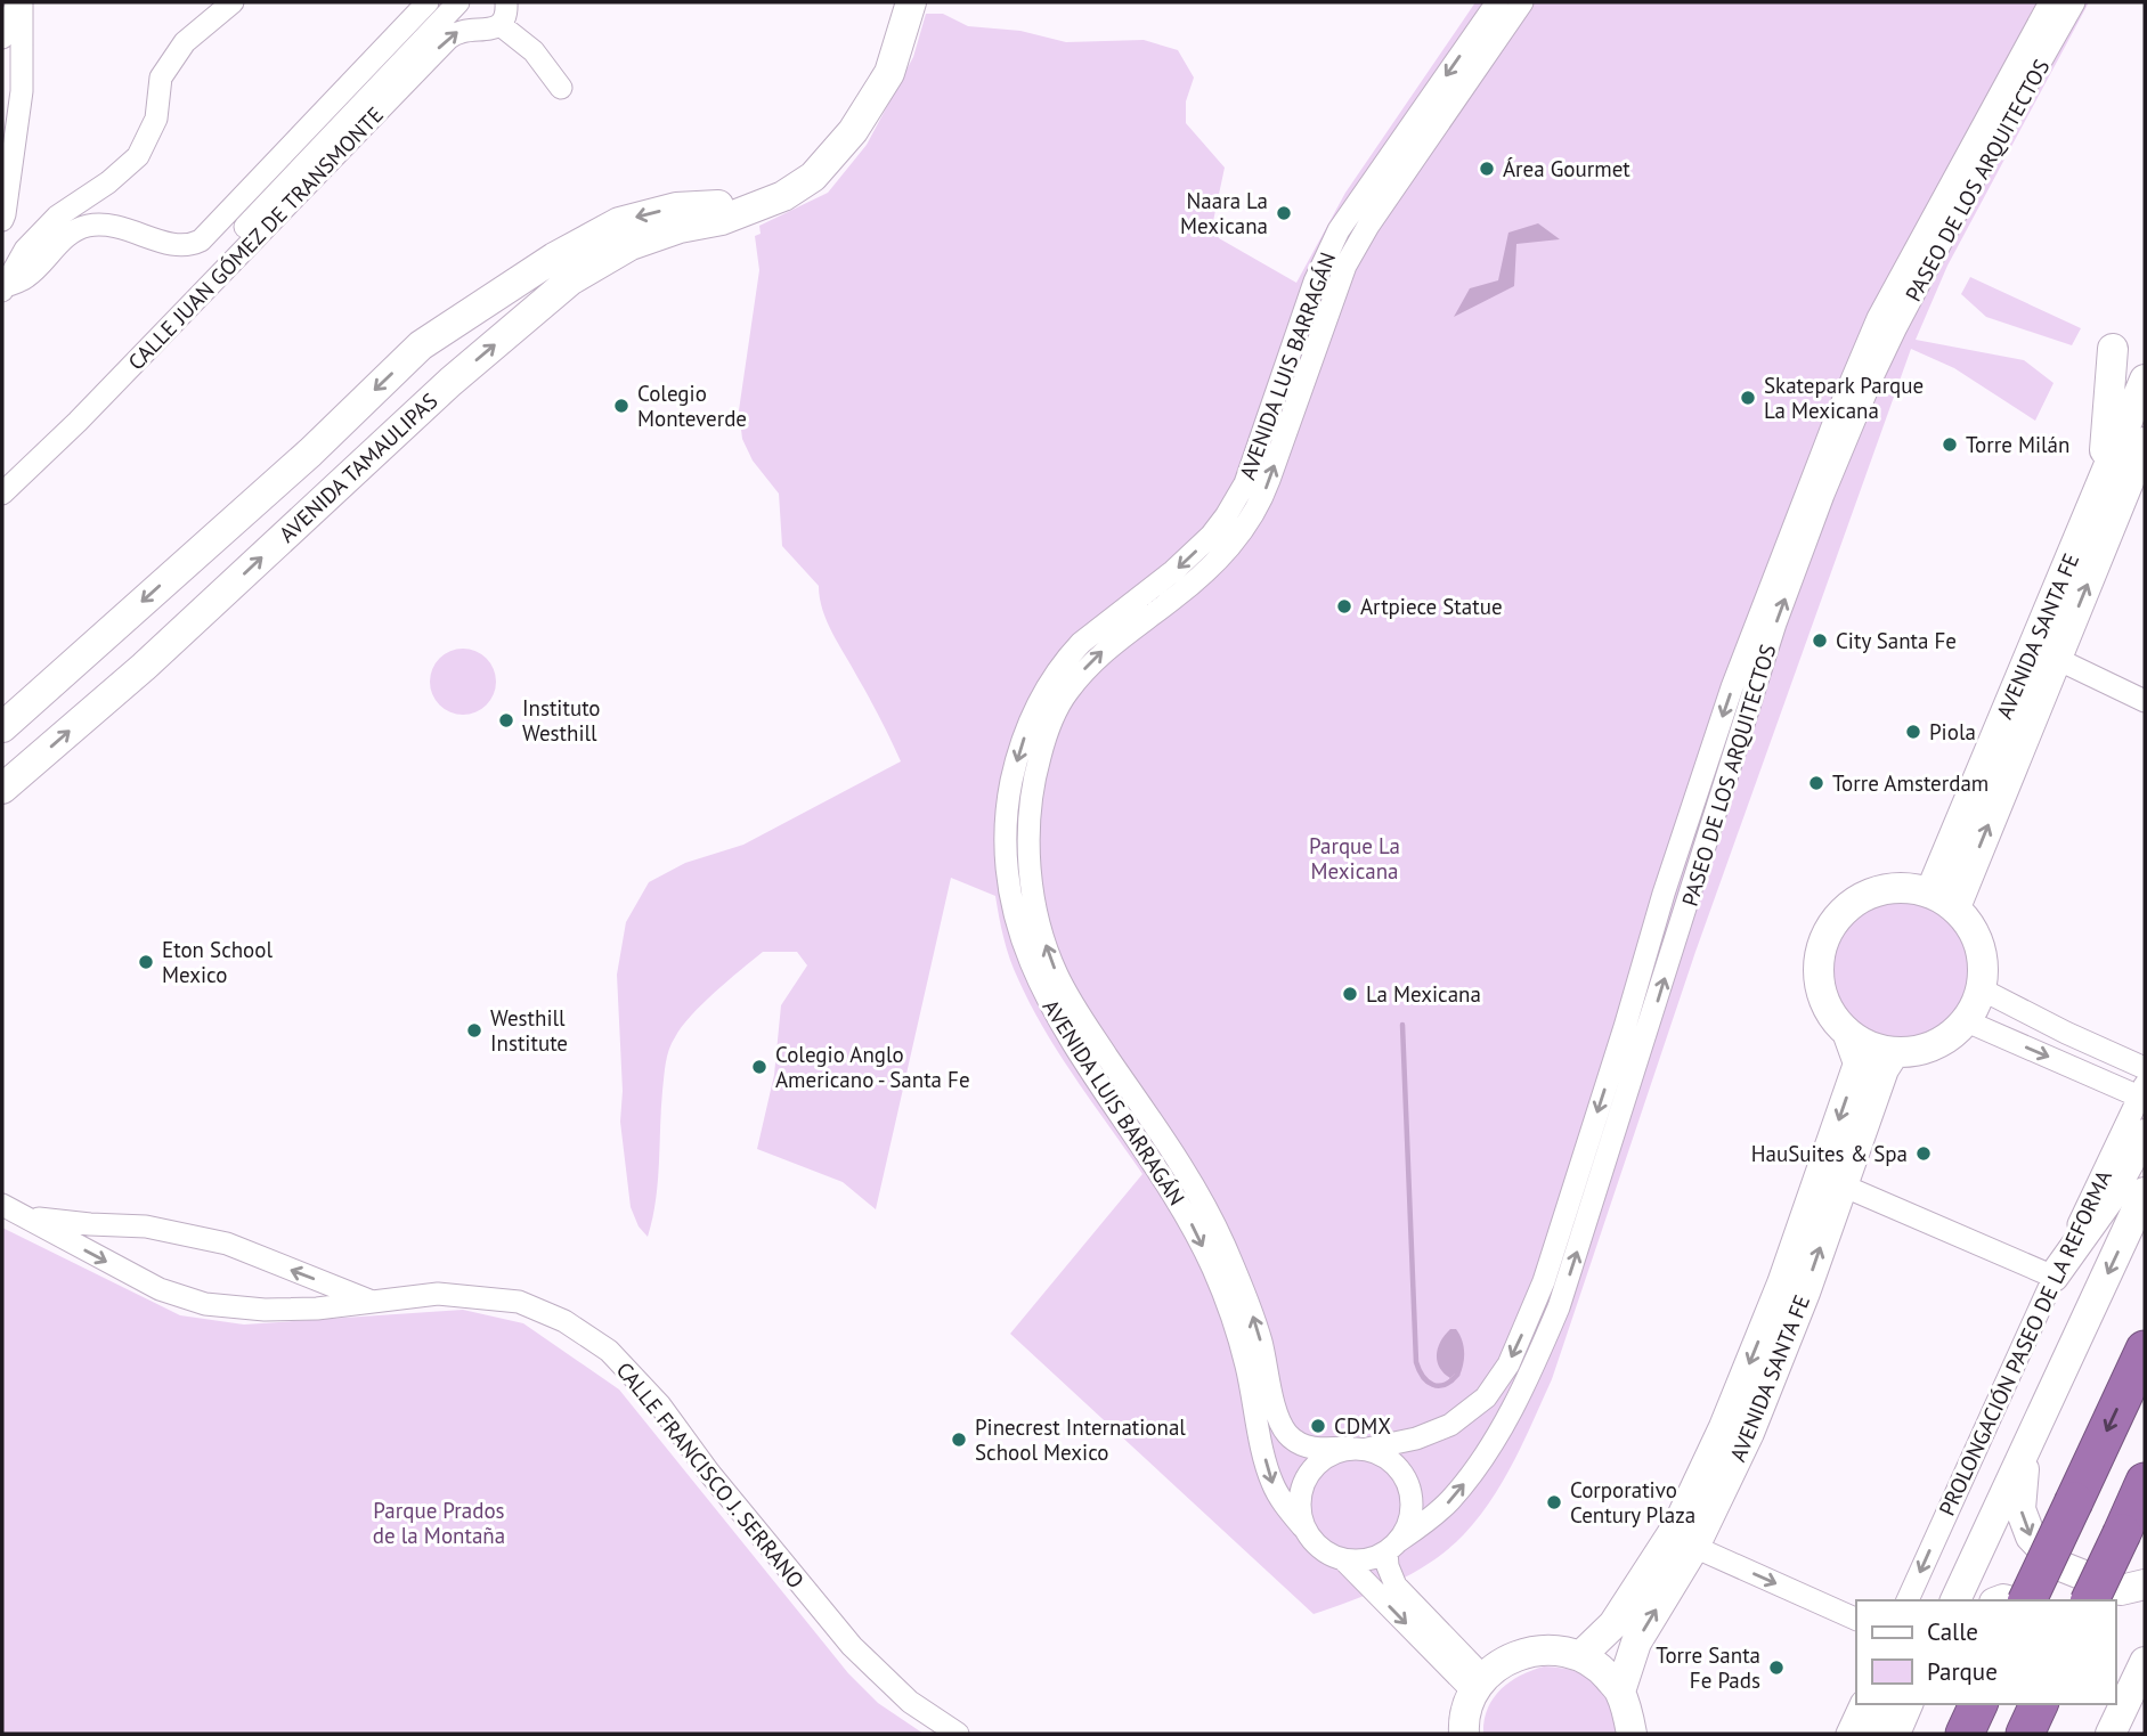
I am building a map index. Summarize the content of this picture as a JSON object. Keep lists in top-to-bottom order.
{
  "streets": {
    "street": [
      "PASEO DE LOS ARQUITECTOS",
      "CALLE JUAN GÓMEZ DE TRANSMONTE",
      "AVENIDA LUIS BARRAGÁN",
      "AVENIDA TAMAULIPAS",
      "AVENIDA SANTA FE",
      "PROLONGACIÓN PASEO DE LA REFORMA",
      "CALLE FRANCISCO J. SERRANO"
    ]
  },
  "crossings": [
    ["PASEO DE LOS ARQUITECTOS", "AVENIDA LUIS BARRAGÁN"]
  ],
  "parks": ["Parque La Mexicana", "Parque Prados de la Montaña"],
  "places": [
    "Área Gourmet",
    "Naara La Mexicana",
    "Skatepark Parque La Mexicana",
    "Colegio Monteverde",
    "Torre Milán",
    "Artpiece Statue",
    "City Santa Fe",
    "Instituto Westhill",
    "Piola",
    "Torre Amsterdam",
    "Eton School Mexico",
    "La Mexicana",
    "Westhill Institute",
    "Colegio Anglo Americano - Santa Fe",
    "HauSuites & Spa",
    "CDMX",
    "Pinecrest International School Mexico",
    "Corporativo Century Plaza",
    "Torre Santa Fe Pads"
  ],
  "legend": ["Calle", "Parque"]
}
